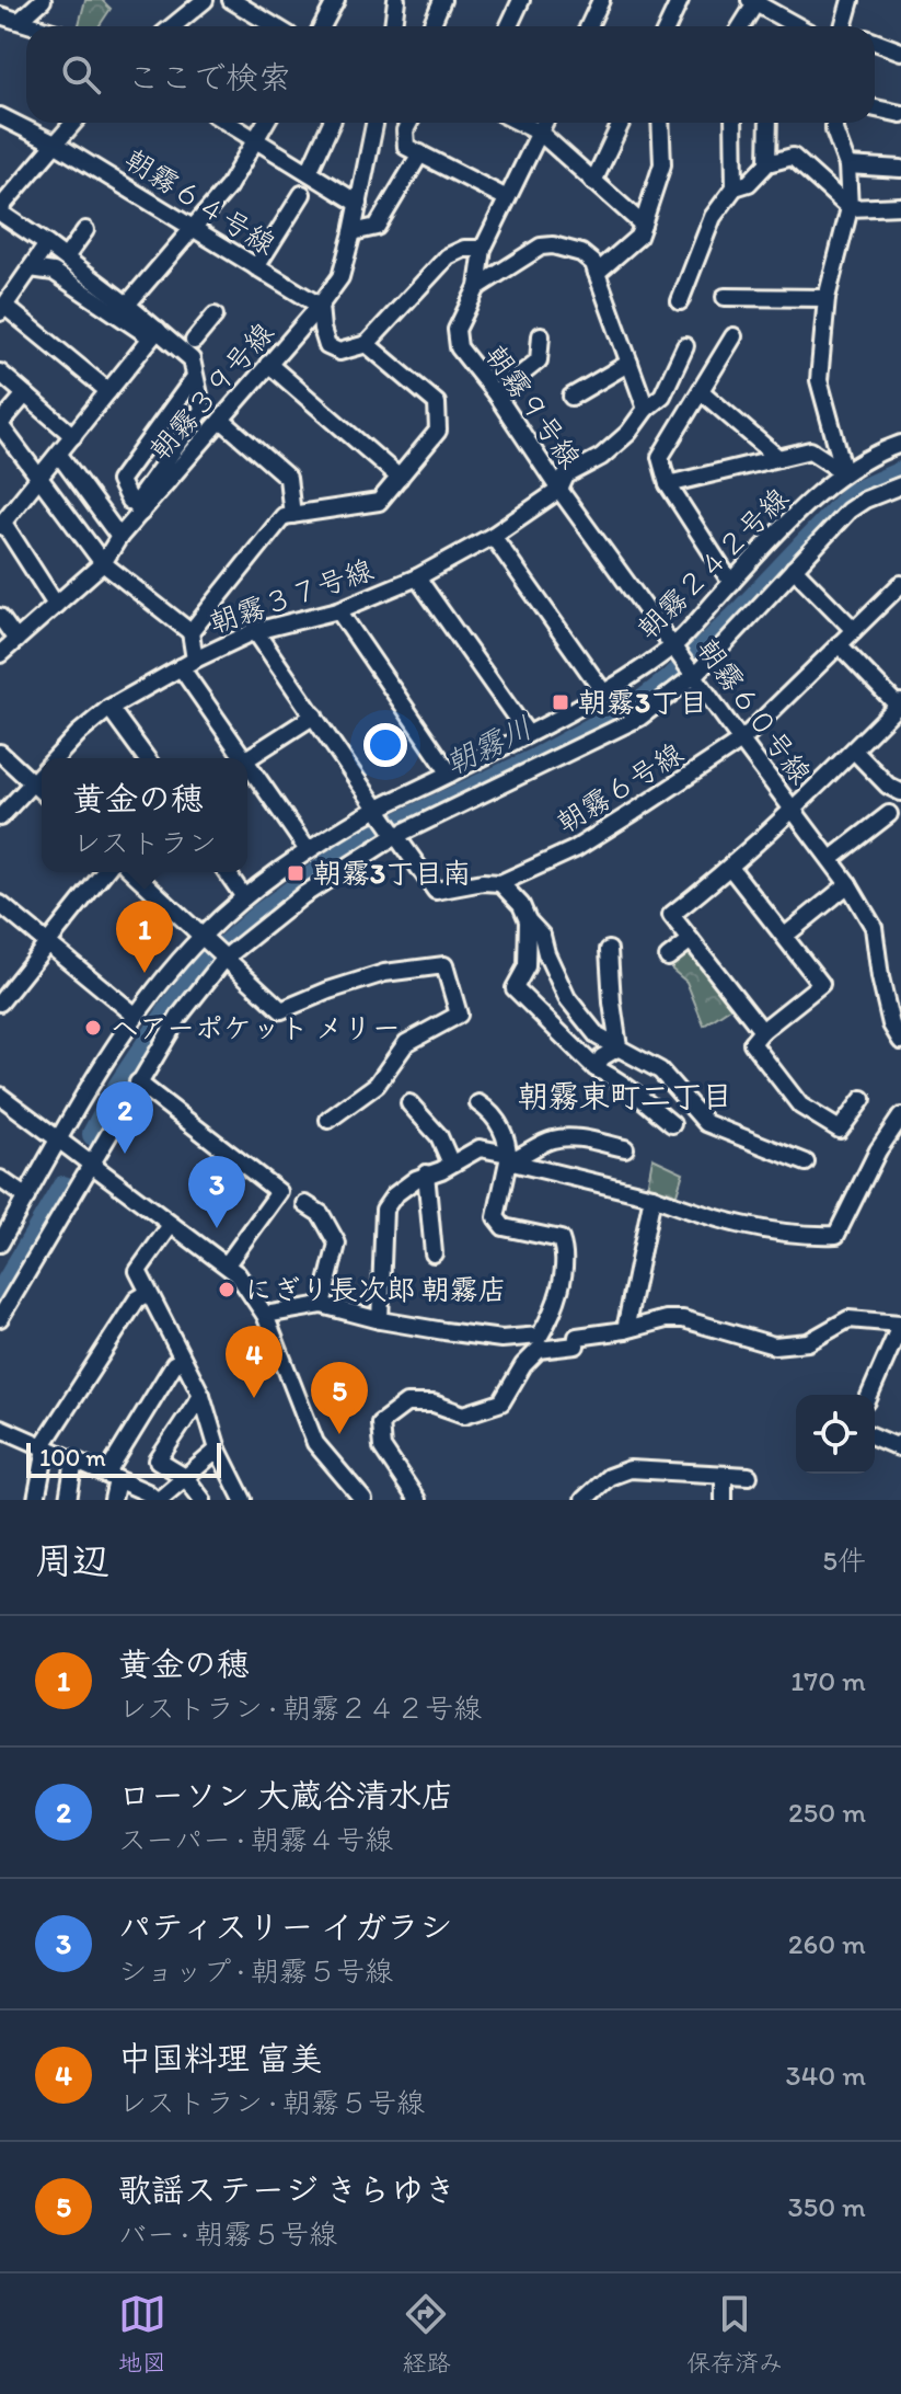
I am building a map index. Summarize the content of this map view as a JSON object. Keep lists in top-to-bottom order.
{
  "streets": {
    "street": [
      "朝霧６４号線",
      "朝霧３９号線",
      "朝霧９号線",
      "朝霧２４２号線",
      "朝霧３７号線",
      "朝霧６０号線",
      "朝霧６号線"
    ]
  },
  "crossings": [
    ["朝霧６４号線", "朝霧３９号線"],
    ["朝霧９号線", "朝霧２４２号線"],
    ["朝霧９号線", "朝霧３７号線"],
    ["朝霧９号線", "朝霧６０号線"],
    ["朝霧２４２号線", "朝霧６０号線"],
    ["朝霧２４２号線", "朝霧６号線"],
    ["朝霧６０号線", "朝霧６号線"]
  ],
  "districts": ["朝霧東町二丁目"],
  "water": ["朝霧川"],
  "places": {
    "transit": ["朝霧3丁目", "朝霧3丁目南"],
    "other": ["ヘアーポケット メリー", "にぎり長次郎 朝霧店"]
  },
  "scale_bar": "100 m",
  "page": {
    "search": "ここで検索",
    "popup": ["黄金の穂", "レストラン"],
    "pins": [
      "1",
      "2",
      "3",
      "4",
      "5"
    ],
    "scale": "100 m",
    "heading": ["周辺", "5件"],
    "list": [
      {
        "mark": "1",
        "name": "黄金の穂",
        "note": "レストラン · 朝霧２４２号線",
        "value": "170 m"
      },
      {
        "mark": "2",
        "name": "ローソン 大蔵谷清水店",
        "note": "スーパー · 朝霧４号線",
        "value": "250 m"
      },
      {
        "mark": "3",
        "name": "パティスリー イガラシ",
        "note": "ショップ · 朝霧５号線",
        "value": "260 m"
      },
      {
        "mark": "4",
        "name": "中国料理 富美",
        "note": "レストラン · 朝霧５号線",
        "value": "340 m"
      },
      {
        "mark": "5",
        "name": "歌謡ステージ きらゆき",
        "note": "バー · 朝霧５号線",
        "value": "350 m"
      }
    ],
    "nav": ["地図", "経路", "保存済み"]
  }
}
